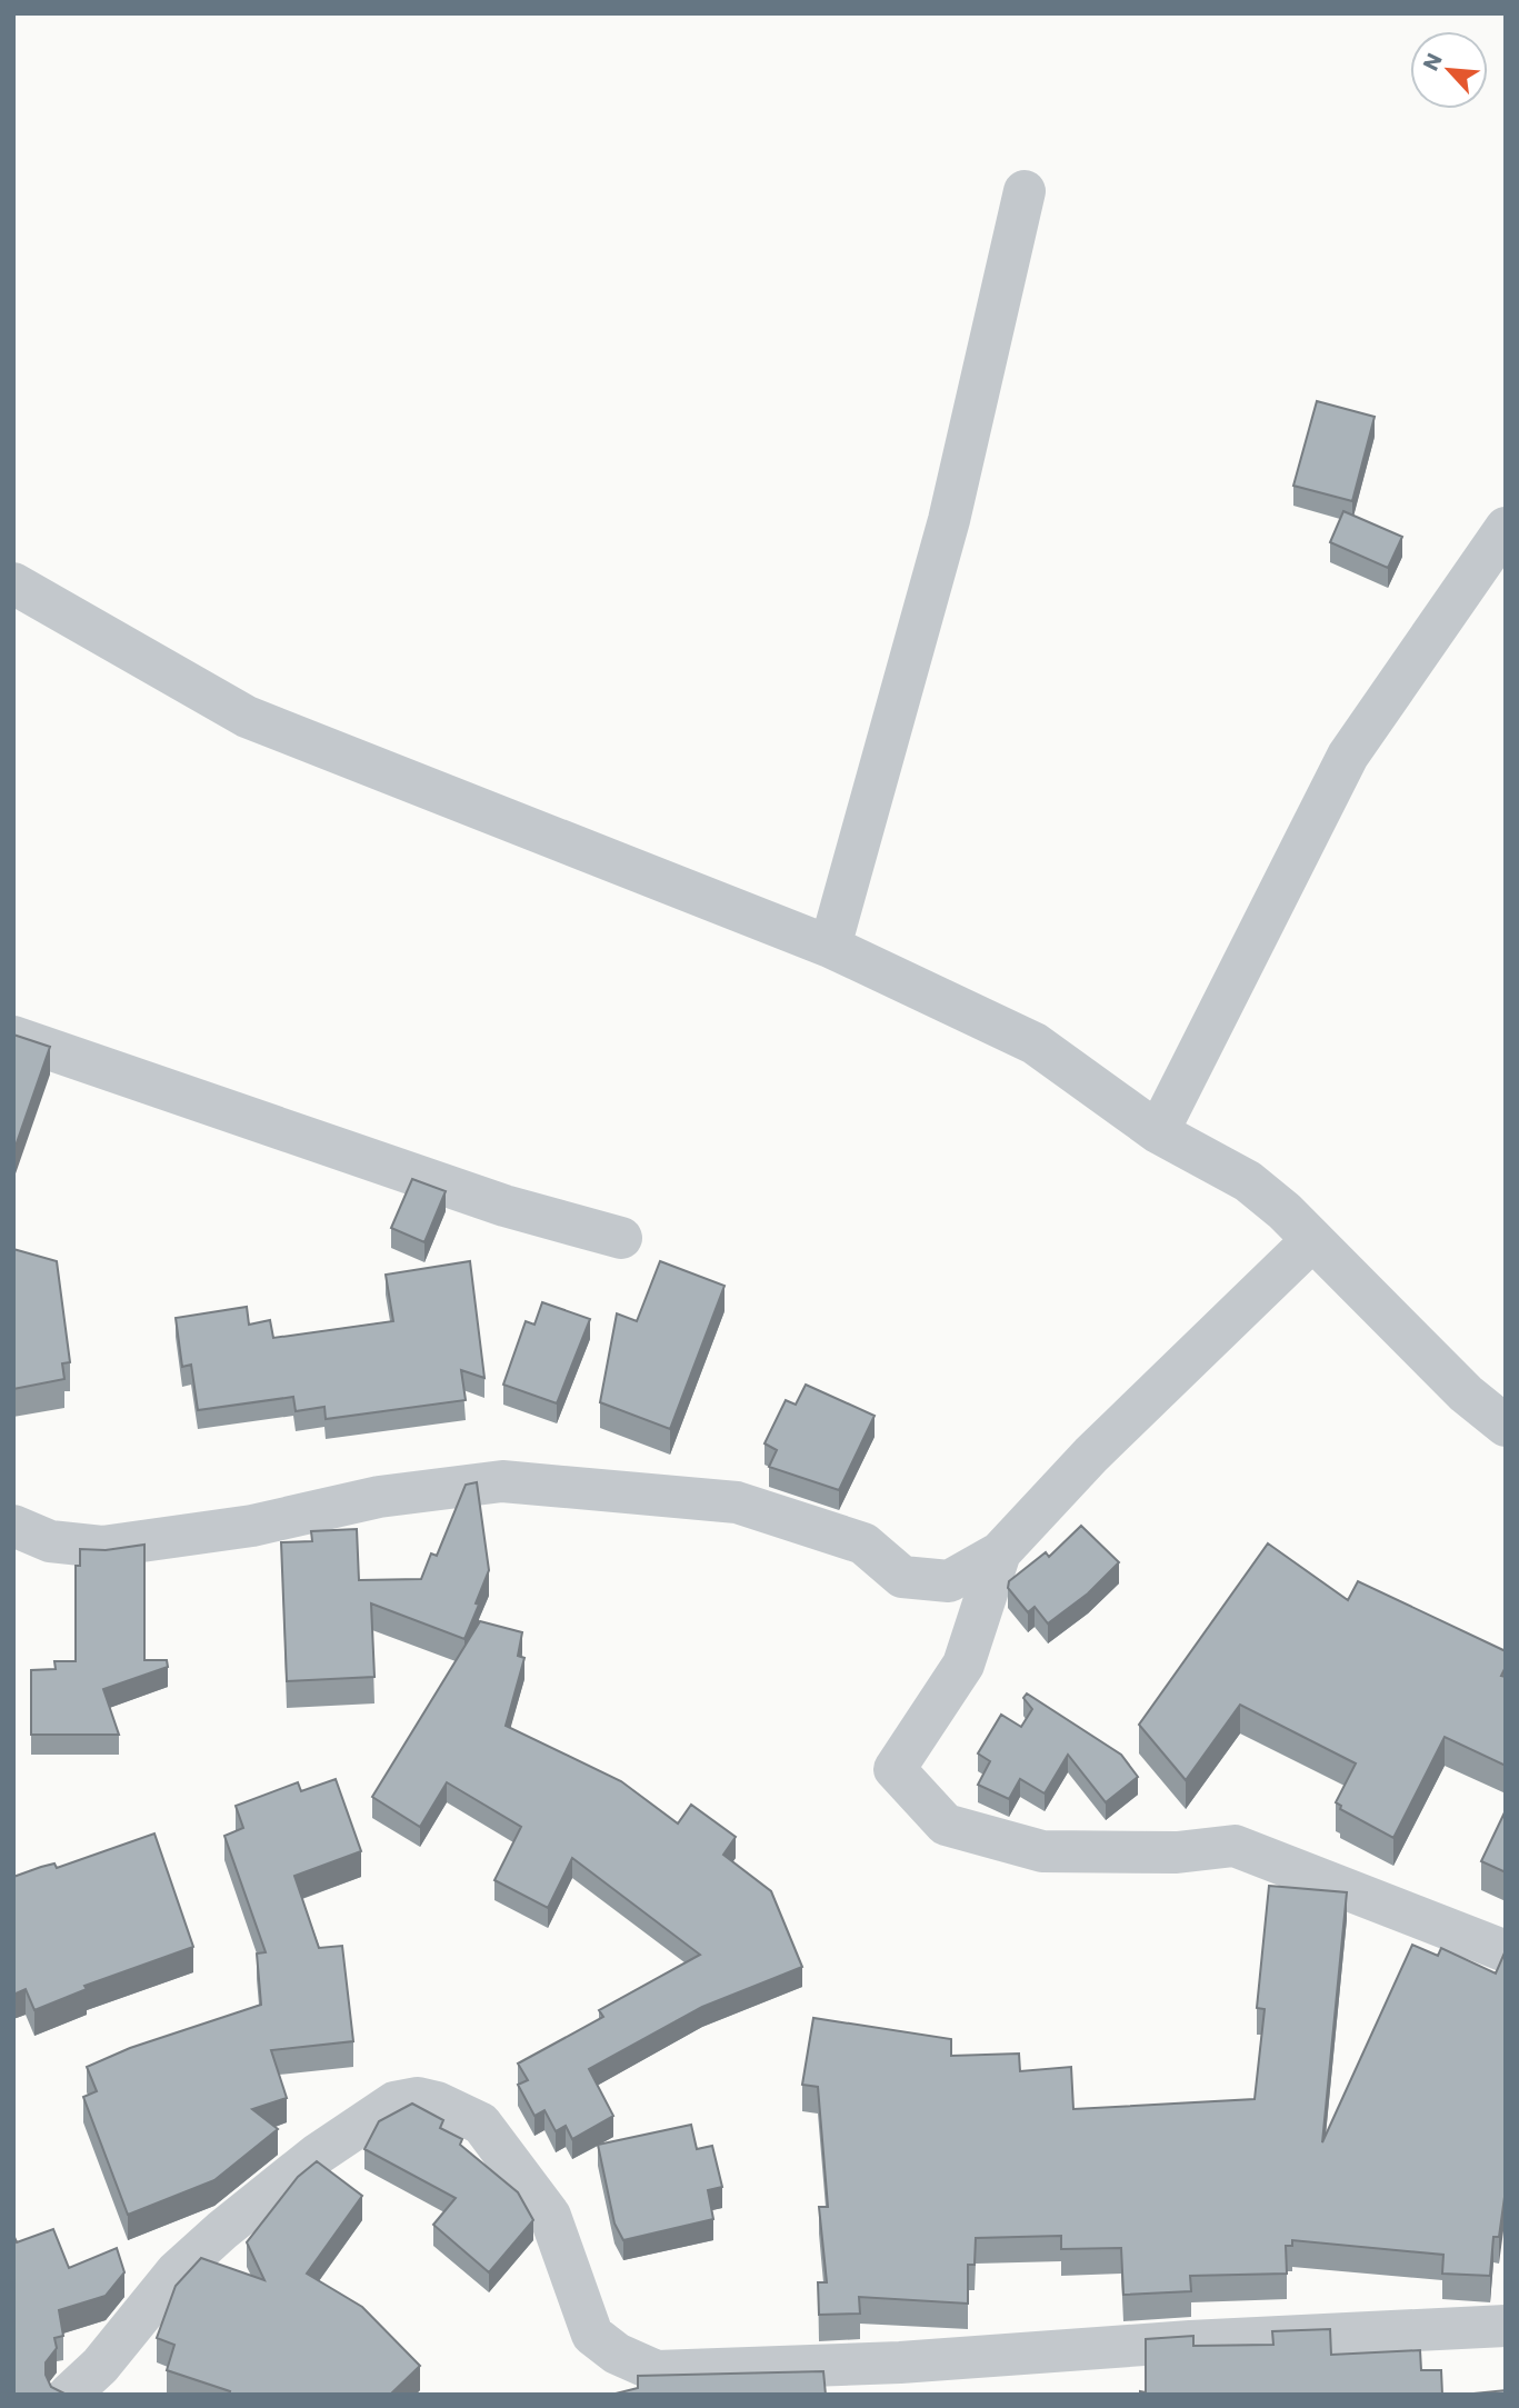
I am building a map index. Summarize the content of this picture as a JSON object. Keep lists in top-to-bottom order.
{
  "north": "top left"
}
